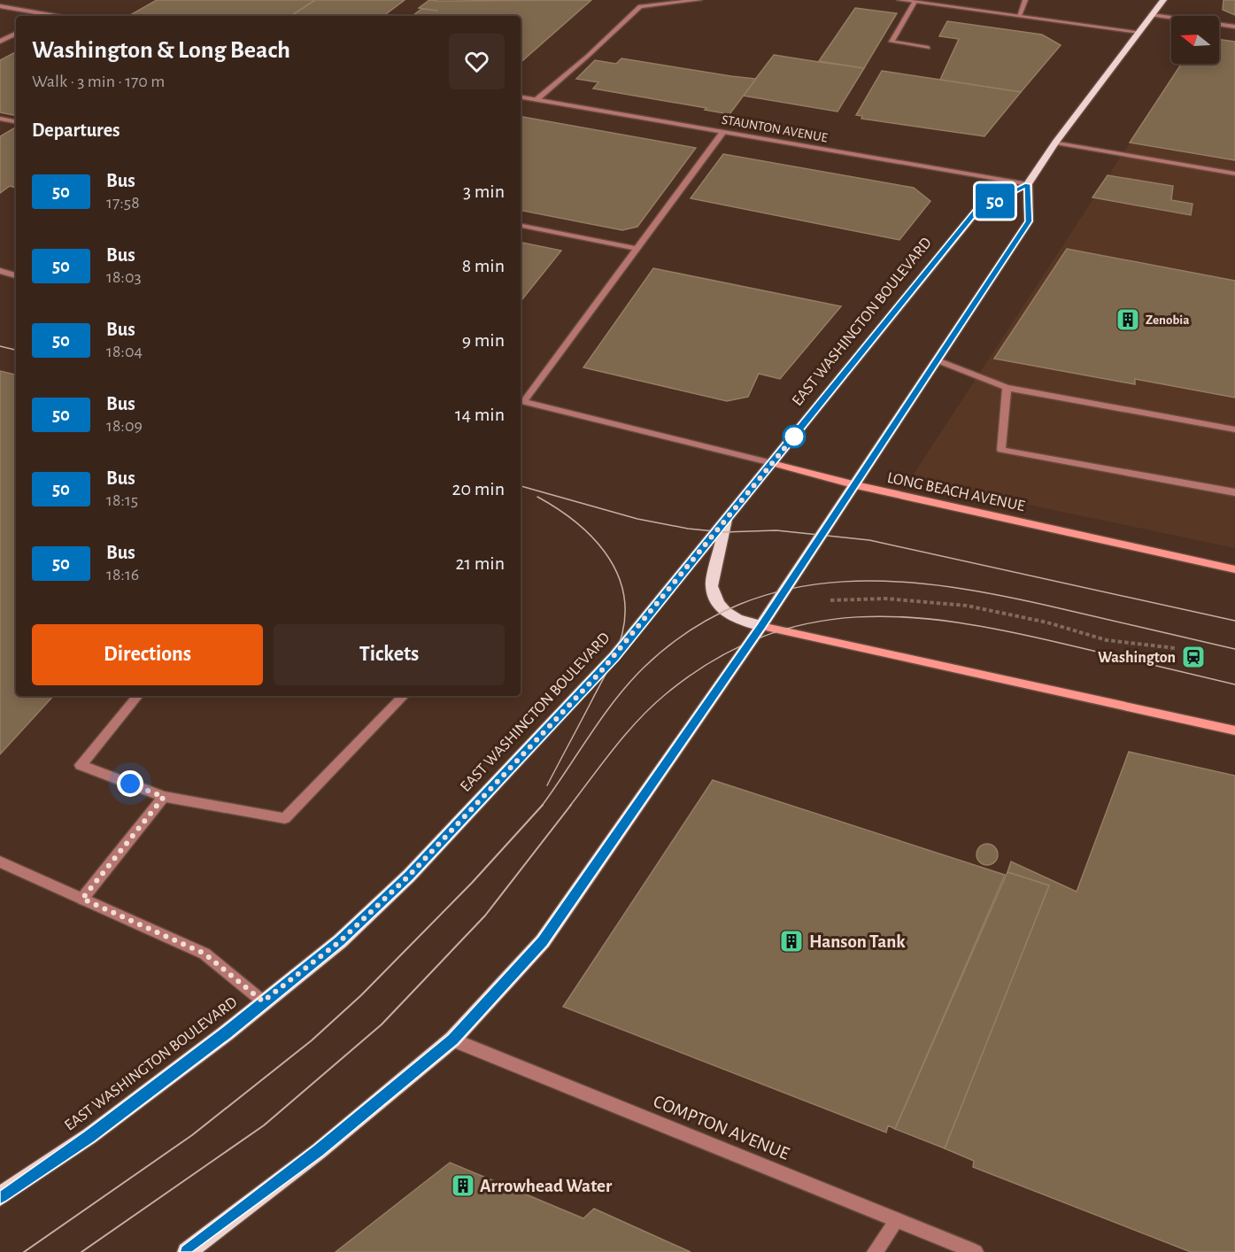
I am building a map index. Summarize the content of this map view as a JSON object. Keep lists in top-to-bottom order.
{
  "streets": {
    "main road": ["EAST WASHINGTON BOULEVARD", "LONG BEACH AVENUE"],
    "street": ["STAUNTON AVENUE", "COMPTON AVENUE"]
  },
  "crossings": [
    ["STAUNTON AVENUE", "EAST WASHINGTON BOULEVARD"],
    ["EAST WASHINGTON BOULEVARD", "LONG BEACH AVENUE"]
  ],
  "places": {
    "building": ["Zenobia", "Hanson Tank", "Arrowhead Water"],
    "station": ["Washington"]
  },
  "lines": ["bus line 50"],
  "north": "left",
  "page": {
    "on_map": "50",
    "heading": [
      ["Washington & Long Beach", "Walk · 3 min · 170 m"],
      "Departures"
    ],
    "list": [
      {
        "mark": "50",
        "name": "Bus",
        "note": "17:58",
        "value": "3 min"
      },
      {
        "mark": "50",
        "name": "Bus",
        "note": "18:03",
        "value": "8 min"
      },
      {
        "mark": "50",
        "name": "Bus",
        "note": "18:04",
        "value": "9 min"
      },
      {
        "mark": "50",
        "name": "Bus",
        "note": "18:09",
        "value": "14 min"
      },
      {
        "mark": "50",
        "name": "Bus",
        "note": "18:15",
        "value": "20 min"
      },
      {
        "mark": "50",
        "name": "Bus",
        "note": "18:16",
        "value": "21 min"
      }
    ],
    "buttons": ["Directions", "Tickets"]
  }
}
